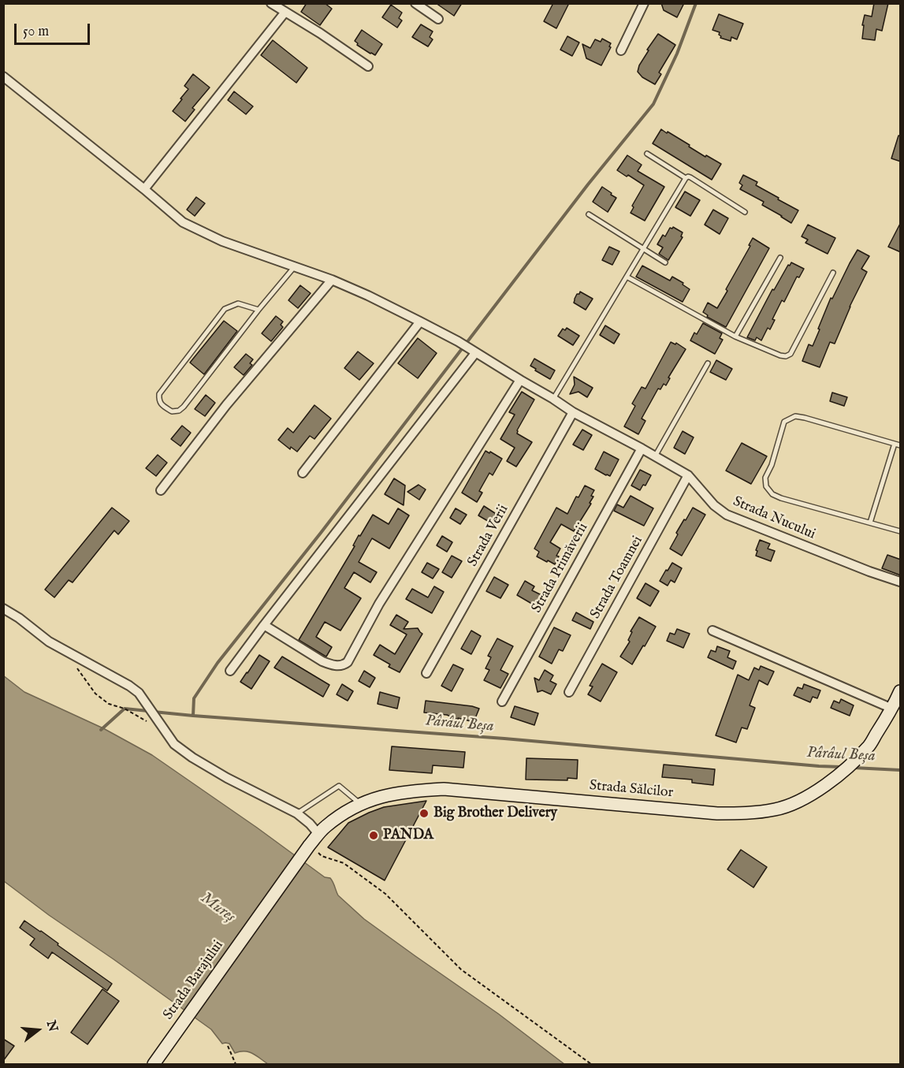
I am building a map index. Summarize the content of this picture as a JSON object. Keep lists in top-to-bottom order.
{
  "streets": {
    "main road": ["Strada Sălcilor", "Strada Barajului"],
    "street": [
      "Strada Nucului",
      "Strada Verii",
      "Strada Primăverii",
      "Strada Toamnei"
    ]
  },
  "crossings": [
    ["Strada Nucului", "Strada Verii"],
    ["Strada Nucului", "Strada Primăverii"],
    ["Strada Nucului", "Strada Toamnei"],
    ["Strada Sălcilor", "Strada Barajului"]
  ],
  "water": ["Pârâul Beșa", "Mureș"],
  "places": ["Big Brother Delivery", "PANDA"],
  "scale_bar": "50 m",
  "north": "right"
}
